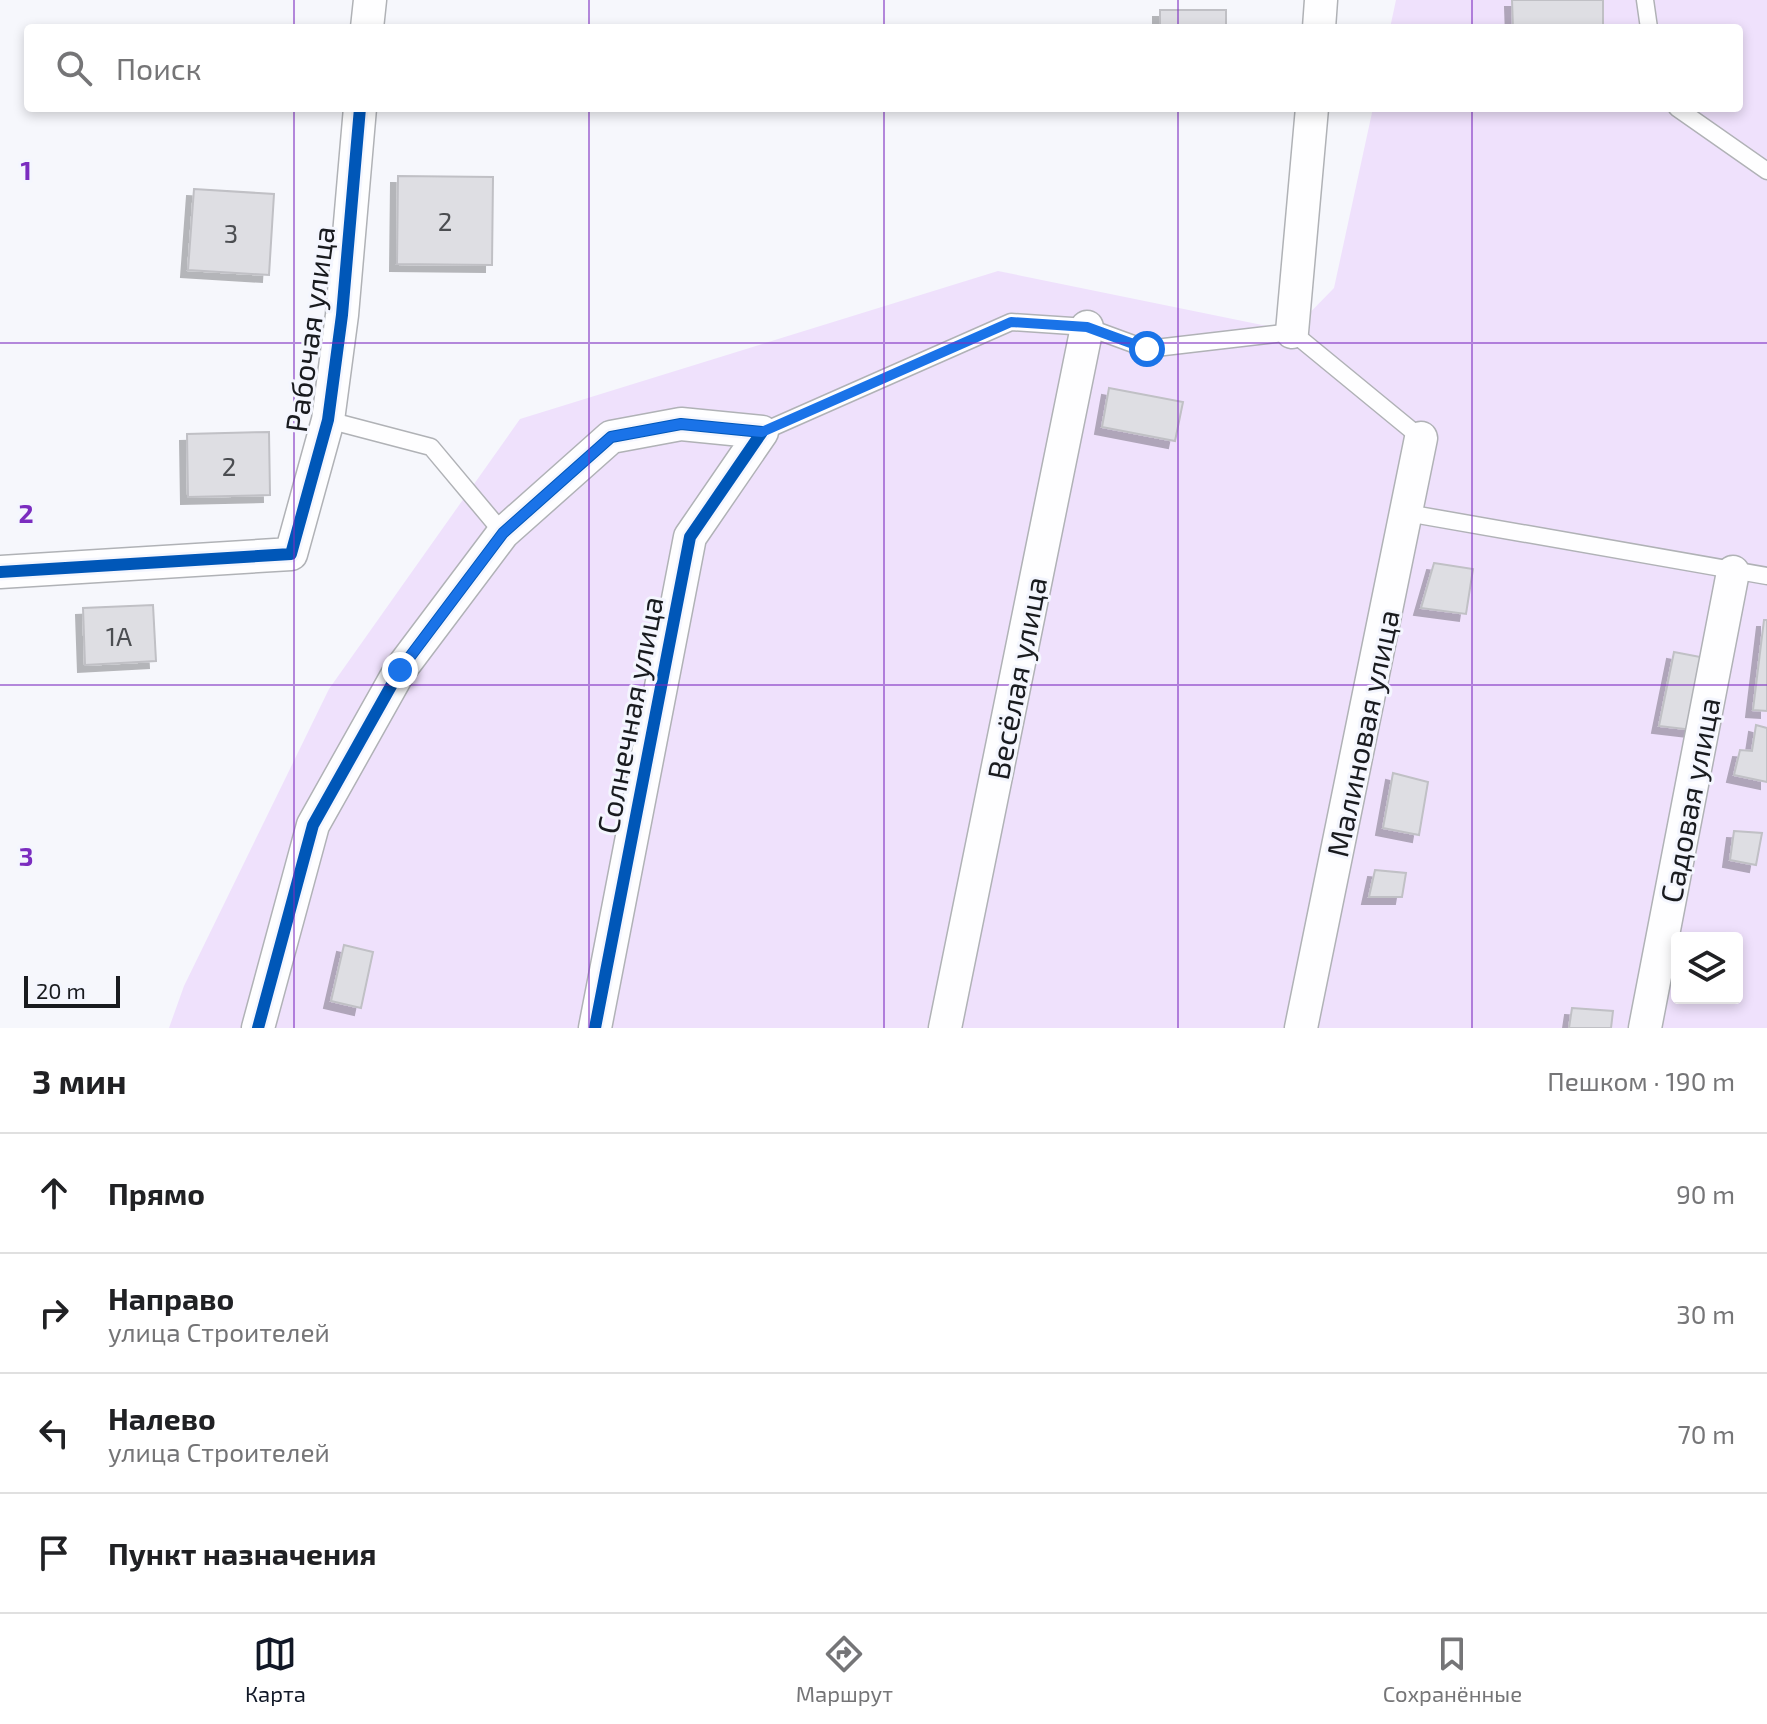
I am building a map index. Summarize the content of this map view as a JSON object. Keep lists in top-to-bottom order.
{
  "streets": {
    "street": [
      "Рабочая улица",
      "Весёлая улица",
      "Солнечная улица",
      "Малиновая улица",
      "Садовая улица"
    ]
  },
  "house_numbers": [
    "2",
    "3",
    "2",
    "1А"
  ],
  "scale_bar": "20 m",
  "page": {
    "search": "Поиск",
    "scale": "20 m",
    "heading": ["3 мин", "Пешком · 190 m"],
    "list": [
      ["Прямо", "90 m"],
      ["Направо", "улица Строителей", "30 m"],
      ["Налево", "улица Строителей", "70 m"],
      "Пункт назначения"
    ],
    "nav": ["Карта", "Маршрут", "Сохранённые"]
  },
  "grid": {
    "rows": ["1", "2", "3"]
  }
}
